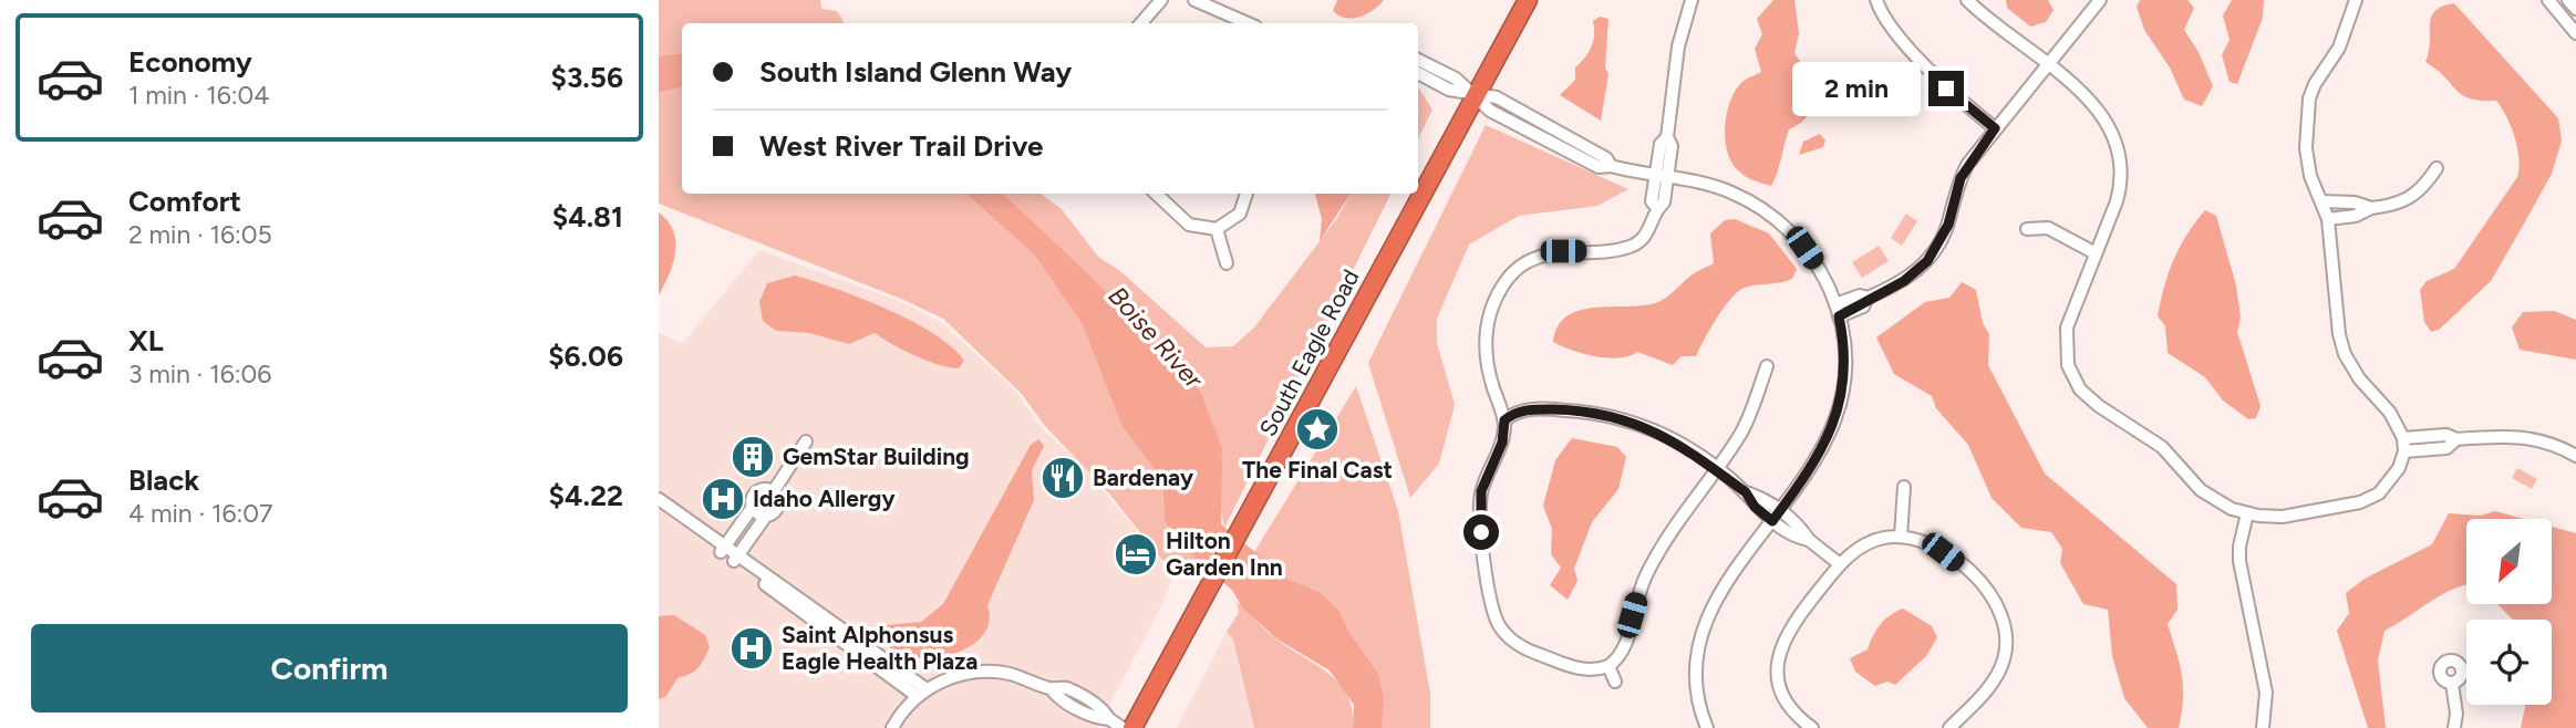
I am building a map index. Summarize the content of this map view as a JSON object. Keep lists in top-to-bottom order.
{
  "streets": {
    "highway": ["South Eagle Road"]
  },
  "water": ["Boise River"],
  "places": {
    "place": ["The Final Cast"],
    "building": ["GemStar Building"],
    "restaurant": ["Bardenay"],
    "hospital": ["Idaho Allergy", "Saint Alphonsus Eagle Health Plaza"],
    "hotel": ["Hilton Garden Inn"]
  },
  "north": "bottom left",
  "page": {
    "list": [
      {
        "name": "Economy",
        "note": "1 min · 16:04",
        "value": "$3.56"
      },
      {
        "name": "Comfort",
        "note": "2 min · 16:05",
        "value": "$4.81"
      },
      {
        "name": "XL",
        "note": "3 min · 16:06",
        "value": "$6.06"
      },
      {
        "name": "Black",
        "note": "4 min · 16:07",
        "value": "$4.22"
      }
    ],
    "banner": ["South Island Glenn Way", "West River Trail Drive"],
    "bubble": "2 min",
    "buttons": "Confirm"
  }
}
